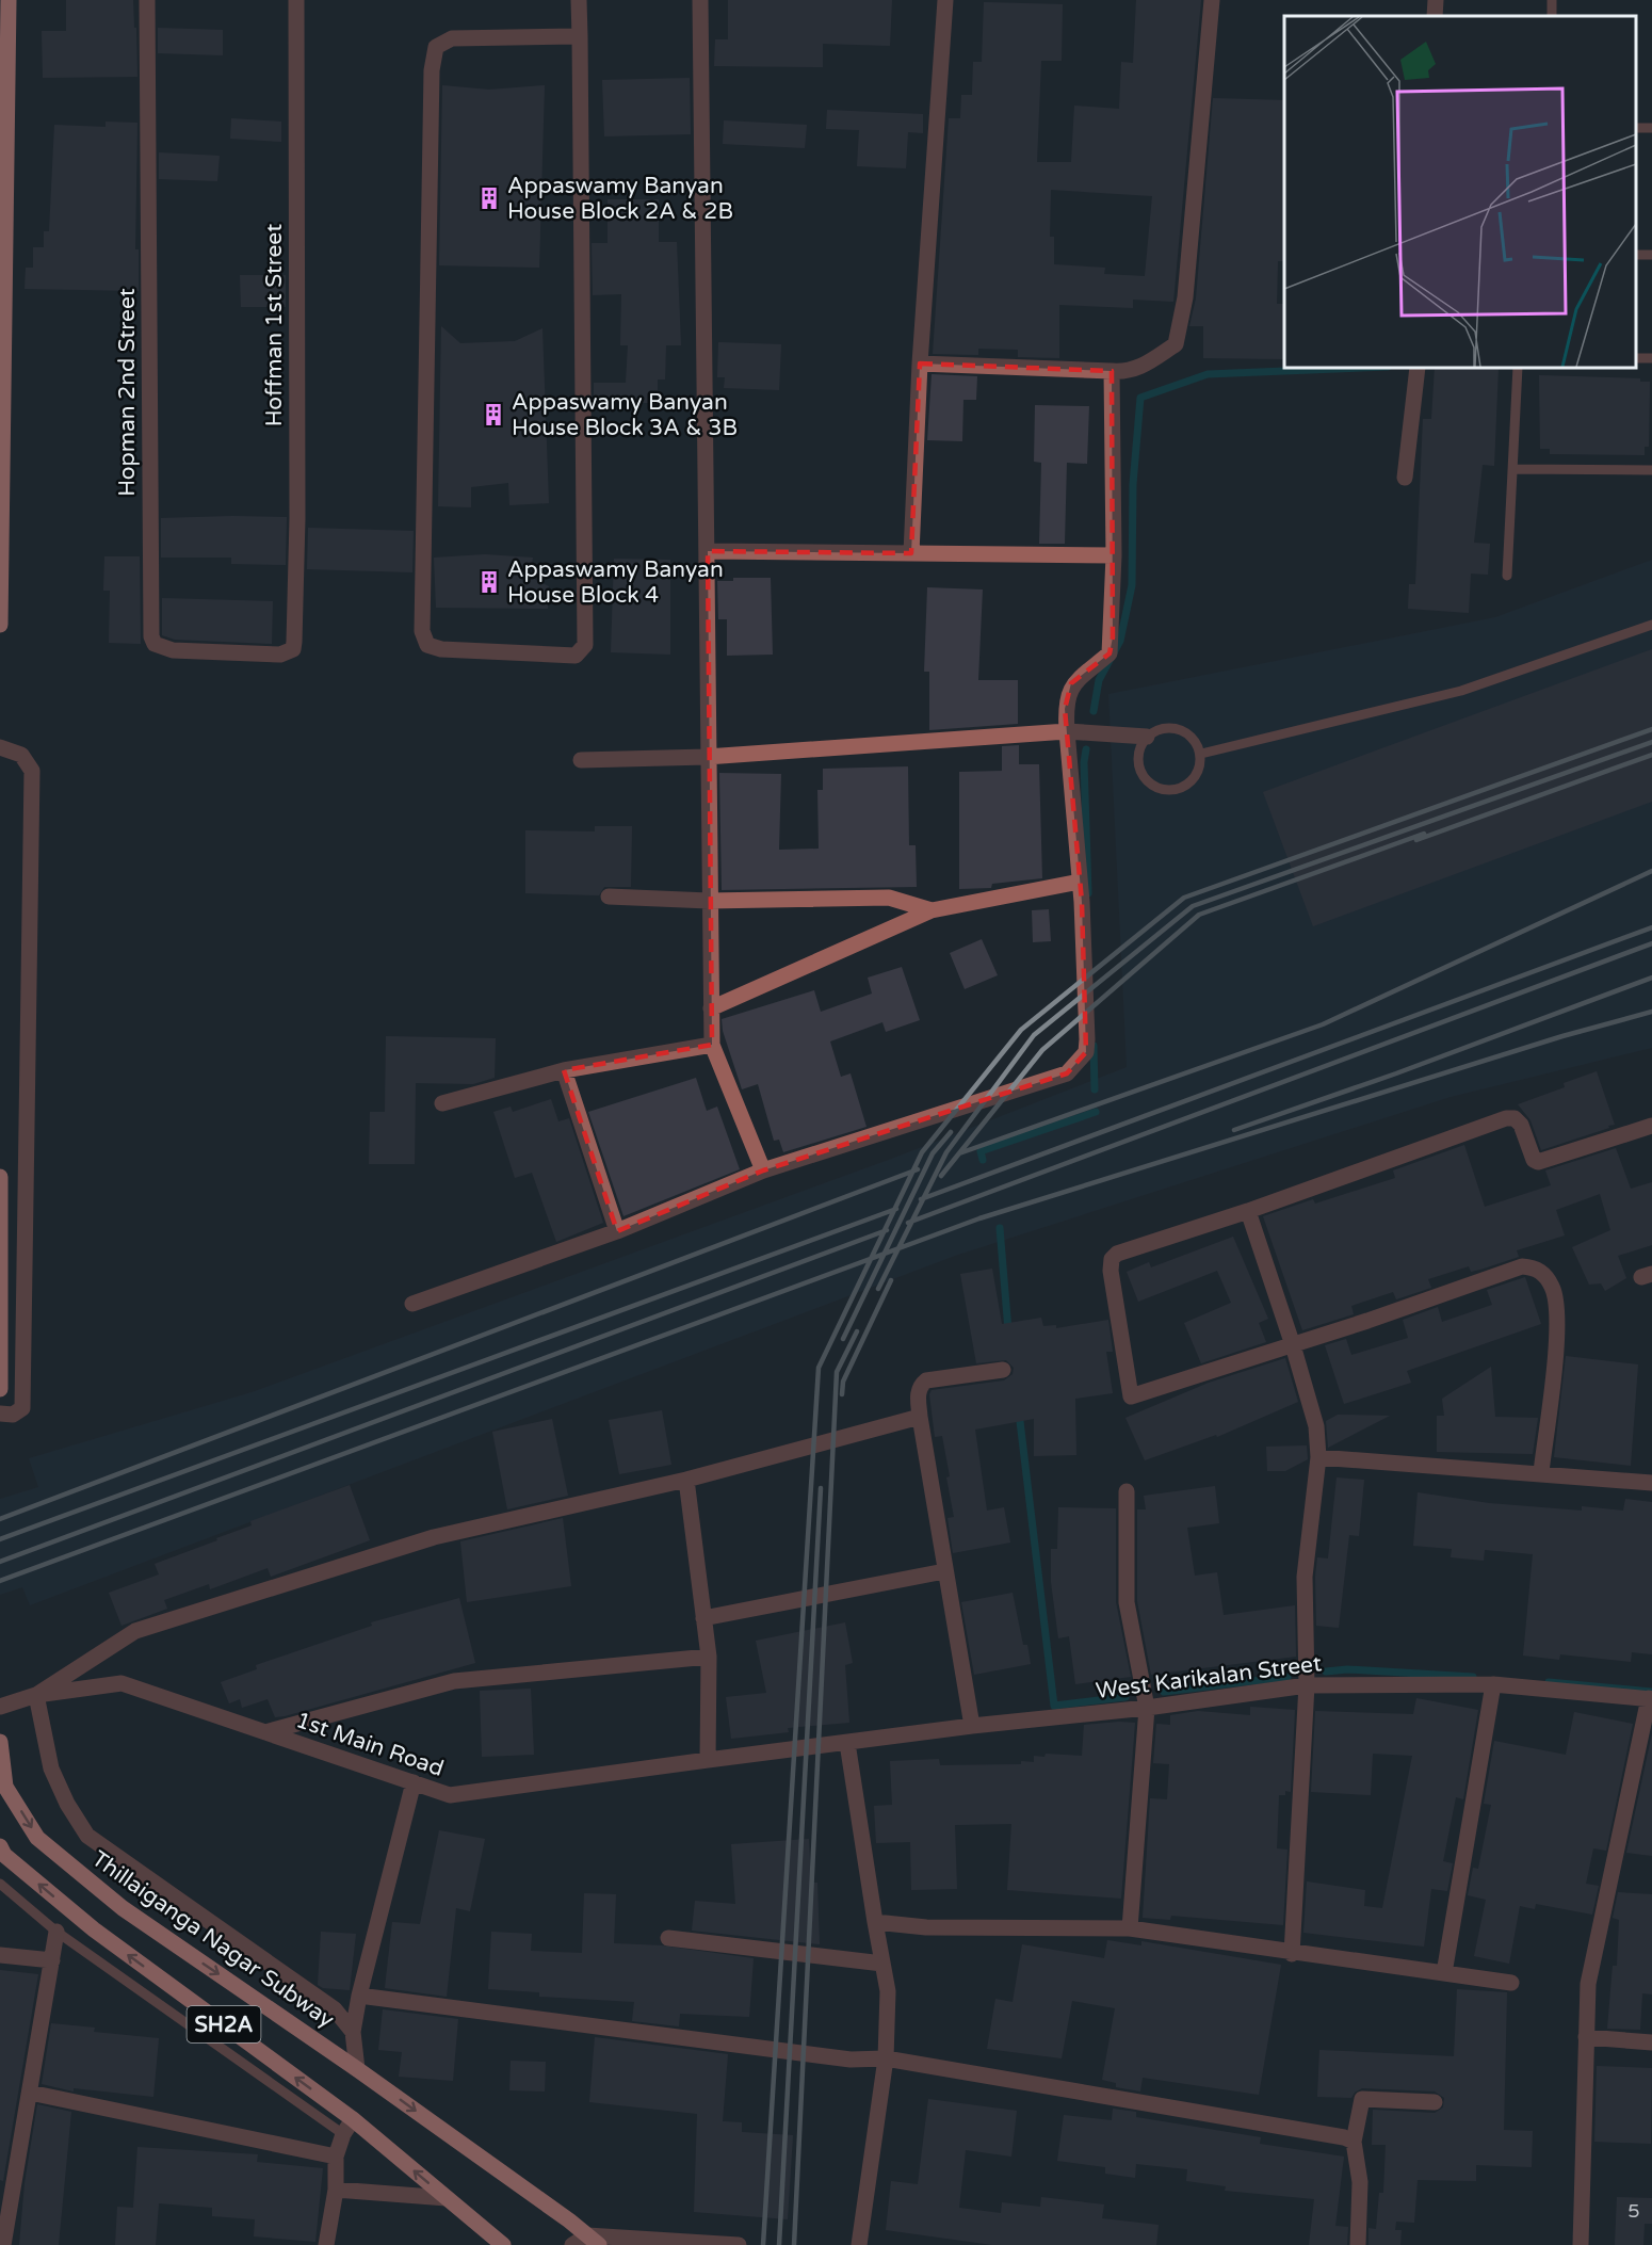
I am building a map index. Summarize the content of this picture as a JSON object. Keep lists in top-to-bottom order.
{
  "streets": {
    "main road": ["Thillaiganga Nagar Subway", "SH2A"],
    "street": [
      "Hoffman 1st Street",
      "Hopman 2nd Street",
      "West Karikalan Street",
      "1st Main Road"
    ]
  },
  "crossings": [
    ["Hoffman 1st Street", "Hopman 2nd Street"],
    ["West Karikalan Street", "1st Main Road"],
    ["Thillaiganga Nagar Subway", "SH2A"]
  ],
  "places": {
    "building": ["Appaswamy Banyan House Block 2A & 2B", "Appaswamy Banyan House Block 3A & 3B", "Appaswamy Banyan House Block 4"]
  },
  "house_numbers": ["5"]
}
